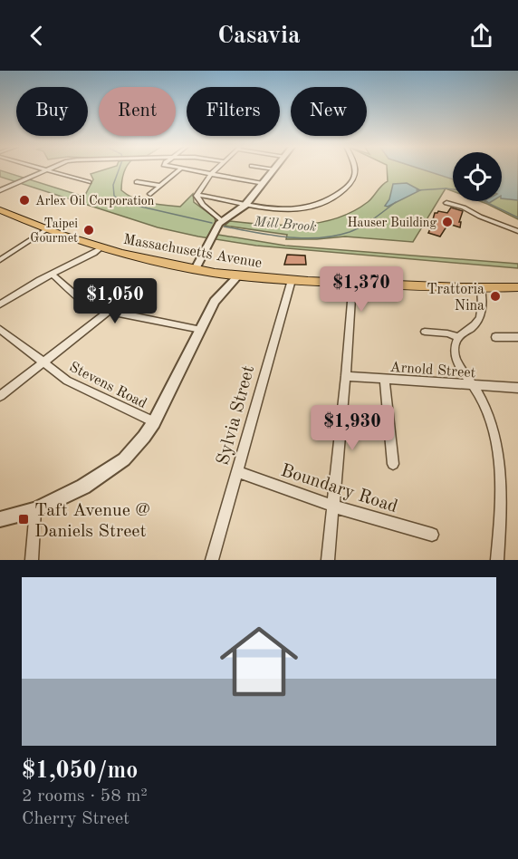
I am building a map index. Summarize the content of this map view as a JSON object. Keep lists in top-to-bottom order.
{
  "streets": {
    "main road": ["Massachusetts Avenue"],
    "street": [
      "Arnold Street",
      "Stevens Road",
      "Sylvia Street",
      "Boundary Road"
    ]
  },
  "crossings": [
    ["Massachusetts Avenue", "Sylvia Street"],
    ["Sylvia Street", "Boundary Road"]
  ],
  "water": ["Mill Brook"],
  "places": {
    "other": [
      "Arlex Oil Corporation",
      "Hauser Building",
      "Taipei Gourmet",
      "Trattoria Nina"
    ],
    "transit": ["Taft Avenue @ Daniels Street"]
  },
  "page": {
    "header": "Casavia",
    "chip": [
      "Buy",
      "Rent",
      "Filters",
      "New"
    ],
    "price": ["$1,370", "$1,050", "$1,930"],
    "list": [
      {
        "name": "$1,050/mo",
        "note": "2 rooms · 58 m² · Cherry Street"
      }
    ]
  }
}
